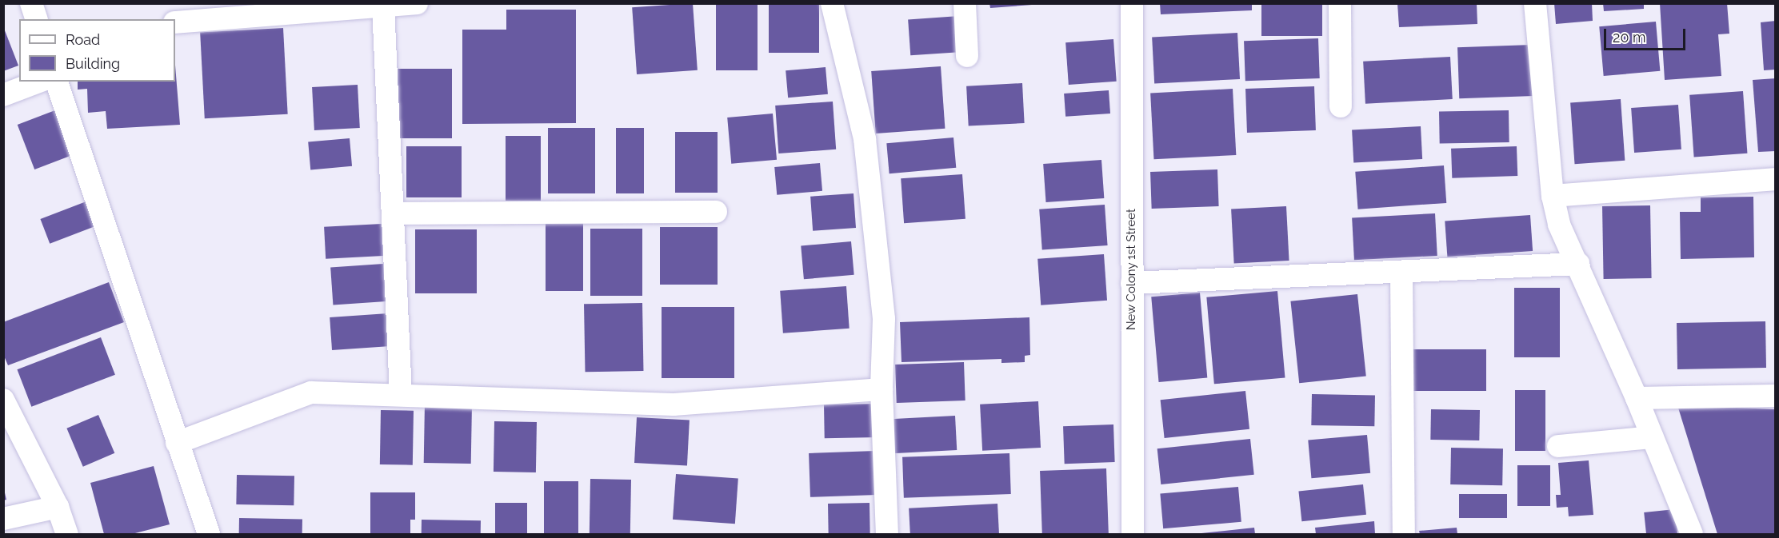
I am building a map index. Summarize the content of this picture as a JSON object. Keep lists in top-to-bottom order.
{
  "streets": {
    "street": ["New Colony 1st Street"]
  },
  "legend": ["Road", "Building"],
  "scale_bar": "20 m"
}
